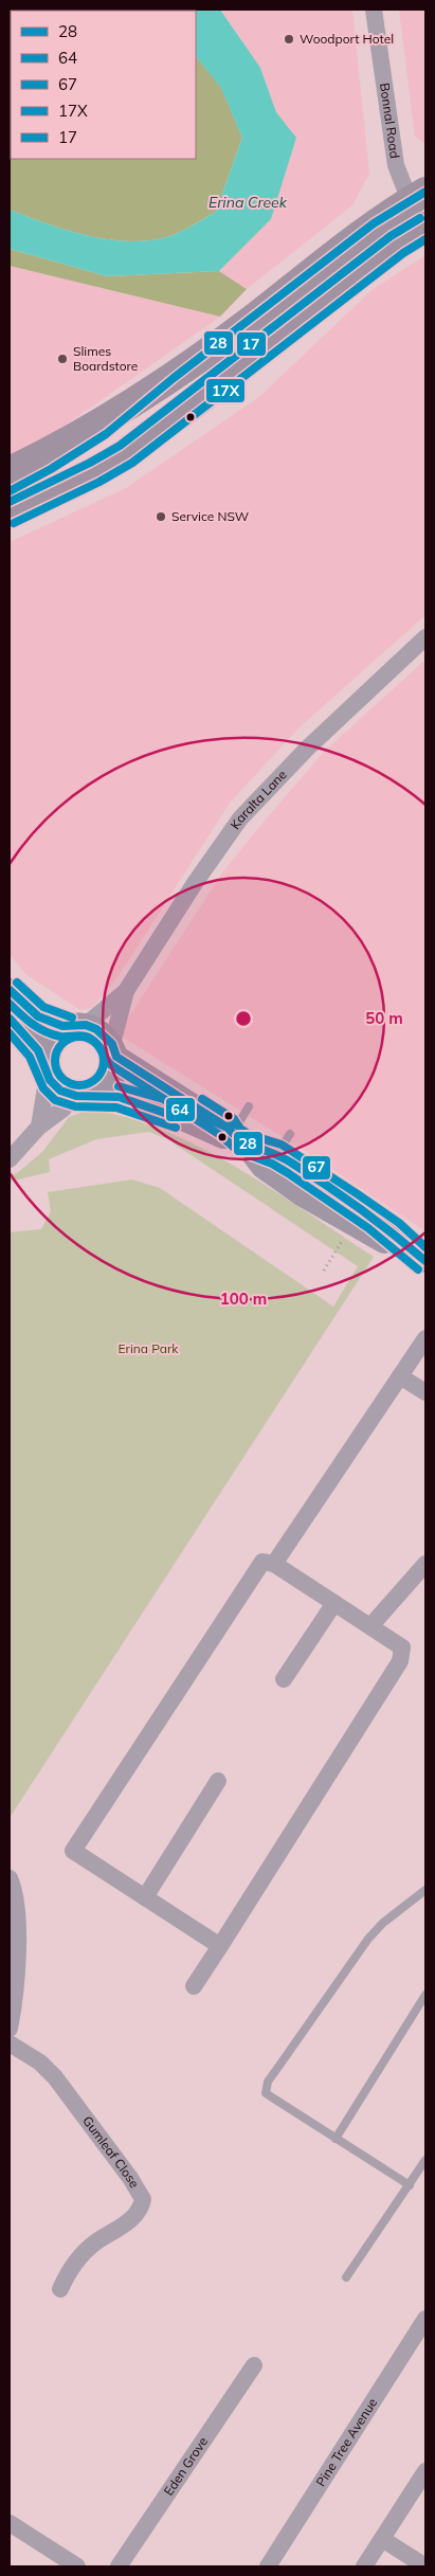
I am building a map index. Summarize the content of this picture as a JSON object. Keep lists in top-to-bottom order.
{
  "streets": {
    "street": [
      "Bonnal Road",
      "Karalta Lane",
      "Gumleaf Close",
      "Pine Tree Avenue",
      "Eden Grove"
    ]
  },
  "water": ["Erina Creek"],
  "parks": ["Erina Park"],
  "places": ["Woodport Hotel", "Slimes Boardstore", "Service NSW"],
  "lines": [
    "transit line 28",
    "transit line 17",
    "transit line 17X",
    "transit line 67",
    "transit line 64"
  ],
  "legend": [
    "28",
    "64",
    "67",
    "17X",
    "17"
  ],
  "rings": ["50 m", "100 m"]
}
